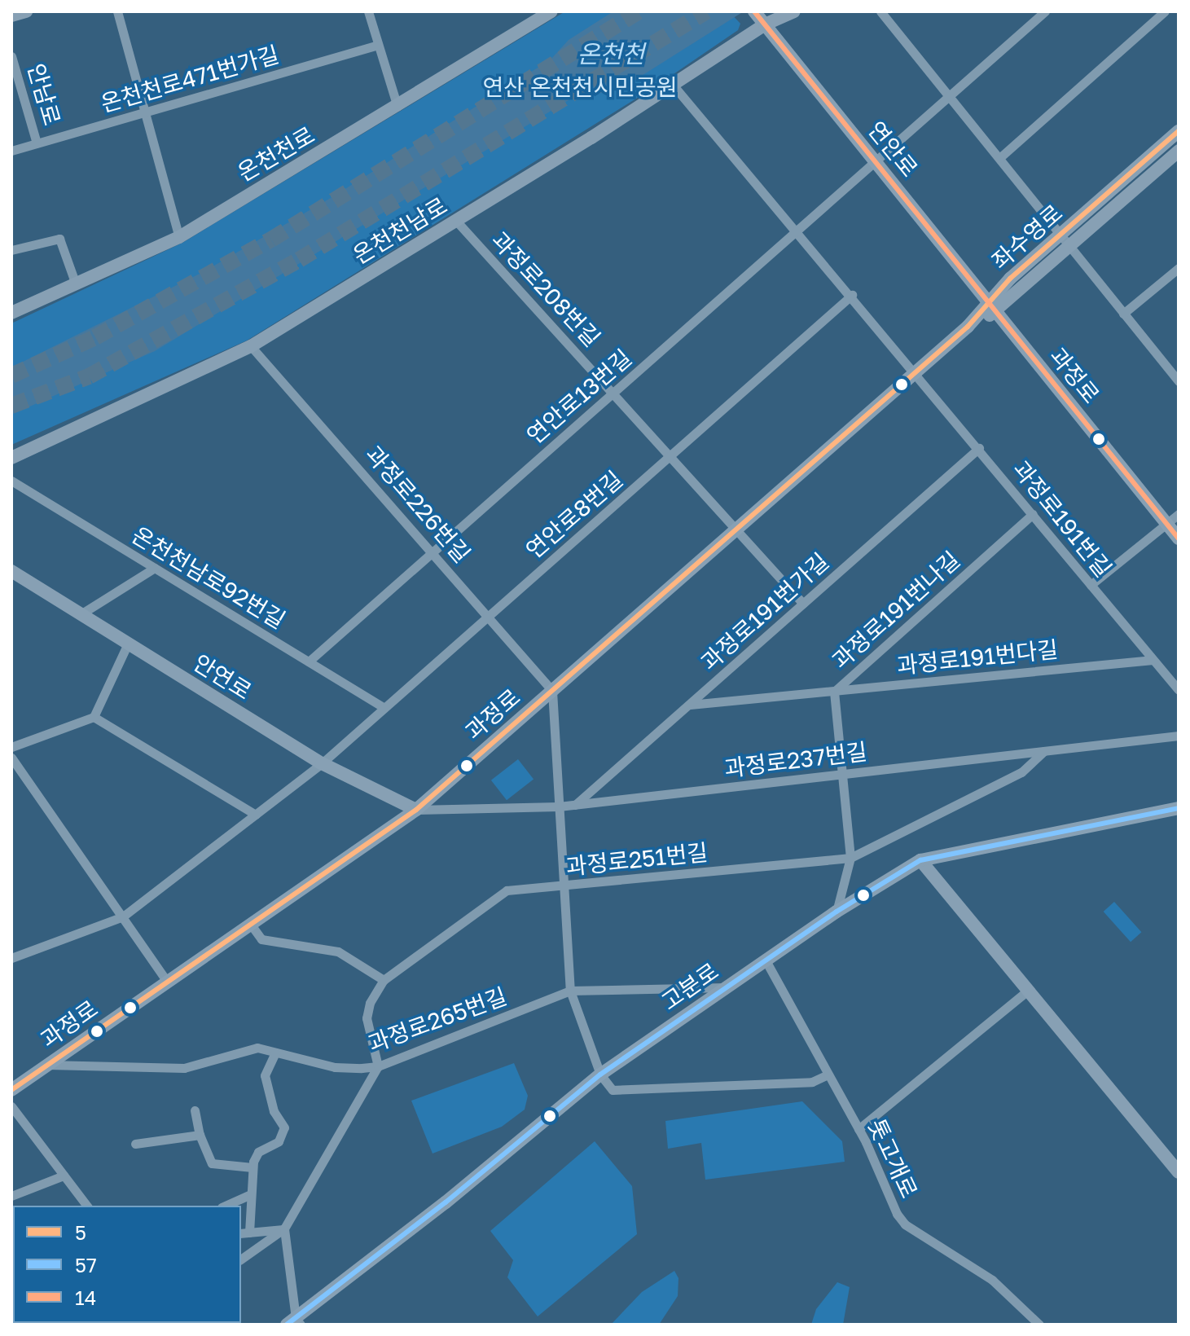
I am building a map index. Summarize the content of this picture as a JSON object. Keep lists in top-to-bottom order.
{
  "streets": {
    "main road": [
      "연안로",
      "온천천로",
      "온천천남로",
      "좌수영로",
      "과정로",
      "안연로",
      "고분로"
    ],
    "street": [
      "온천천로471번가길",
      "안남로",
      "과정로208번길",
      "연안로13번길",
      "과정로226번길",
      "연안로8번길",
      "과정로191번길",
      "온천천남로92번길",
      "과정로191번나길",
      "과정로191번가길",
      "과정로191번다길",
      "과정로237번길",
      "과정로251번길",
      "과정로265번길",
      "톳고개로"
    ]
  },
  "crossings": [
    ["온천천로471번가길", "안남로"],
    ["연안로", "온천천남로"],
    ["연안로", "좌수영로"],
    ["연안로", "과정로"],
    ["연안로", "연안로13번길"],
    ["온천천남로", "과정로208번길"],
    ["온천천남로", "과정로226번길"],
    ["온천천남로", "과정로191번길"],
    ["좌수영로", "과정로"],
    ["과정로208번길", "과정로"],
    ["과정로208번길", "연안로13번길"],
    ["과정로208번길", "연안로8번길"],
    ["과정로208번길", "과정로191번가길"],
    ["과정로", "과정로226번길"],
    ["과정로", "과정로191번길"],
    ["과정로", "안연로"],
    ["과정로", "과정로237번길"],
    ["과정로", "과정로265번길"],
    ["연안로13번길", "과정로226번길"],
    ["연안로13번길", "과정로191번길"],
    ["연안로13번길", "온천천남로92번길"],
    ["과정로226번길", "연안로8번길"],
    ["연안로8번길", "과정로191번길"],
    ["연안로8번길", "온천천남로92번길"],
    ["연안로8번길", "안연로"],
    ["과정로191번길", "과정로191번나길"],
    ["과정로191번길", "과정로191번가길"],
    ["과정로191번길", "과정로191번다길"],
    ["과정로191번나길", "과정로191번다길"],
    ["과정로191번나길", "과정로237번길"],
    ["과정로191번나길", "과정로251번길"],
    ["과정로191번나길", "고분로"],
    ["과정로191번가길", "과정로191번다길"],
    ["과정로191번가길", "과정로237번길"],
    ["안연로", "과정로237번길"],
    ["과정로237번길", "과정로251번길"],
    ["고분로", "과정로265번길"],
    ["고분로", "톳고개로"]
  ],
  "water": ["온천천"],
  "parks": ["연산 온천천시민공원"],
  "lines": ["transit line 14", "transit line 5", "transit line 57"],
  "legend": ["5", "57", "14"]
}
